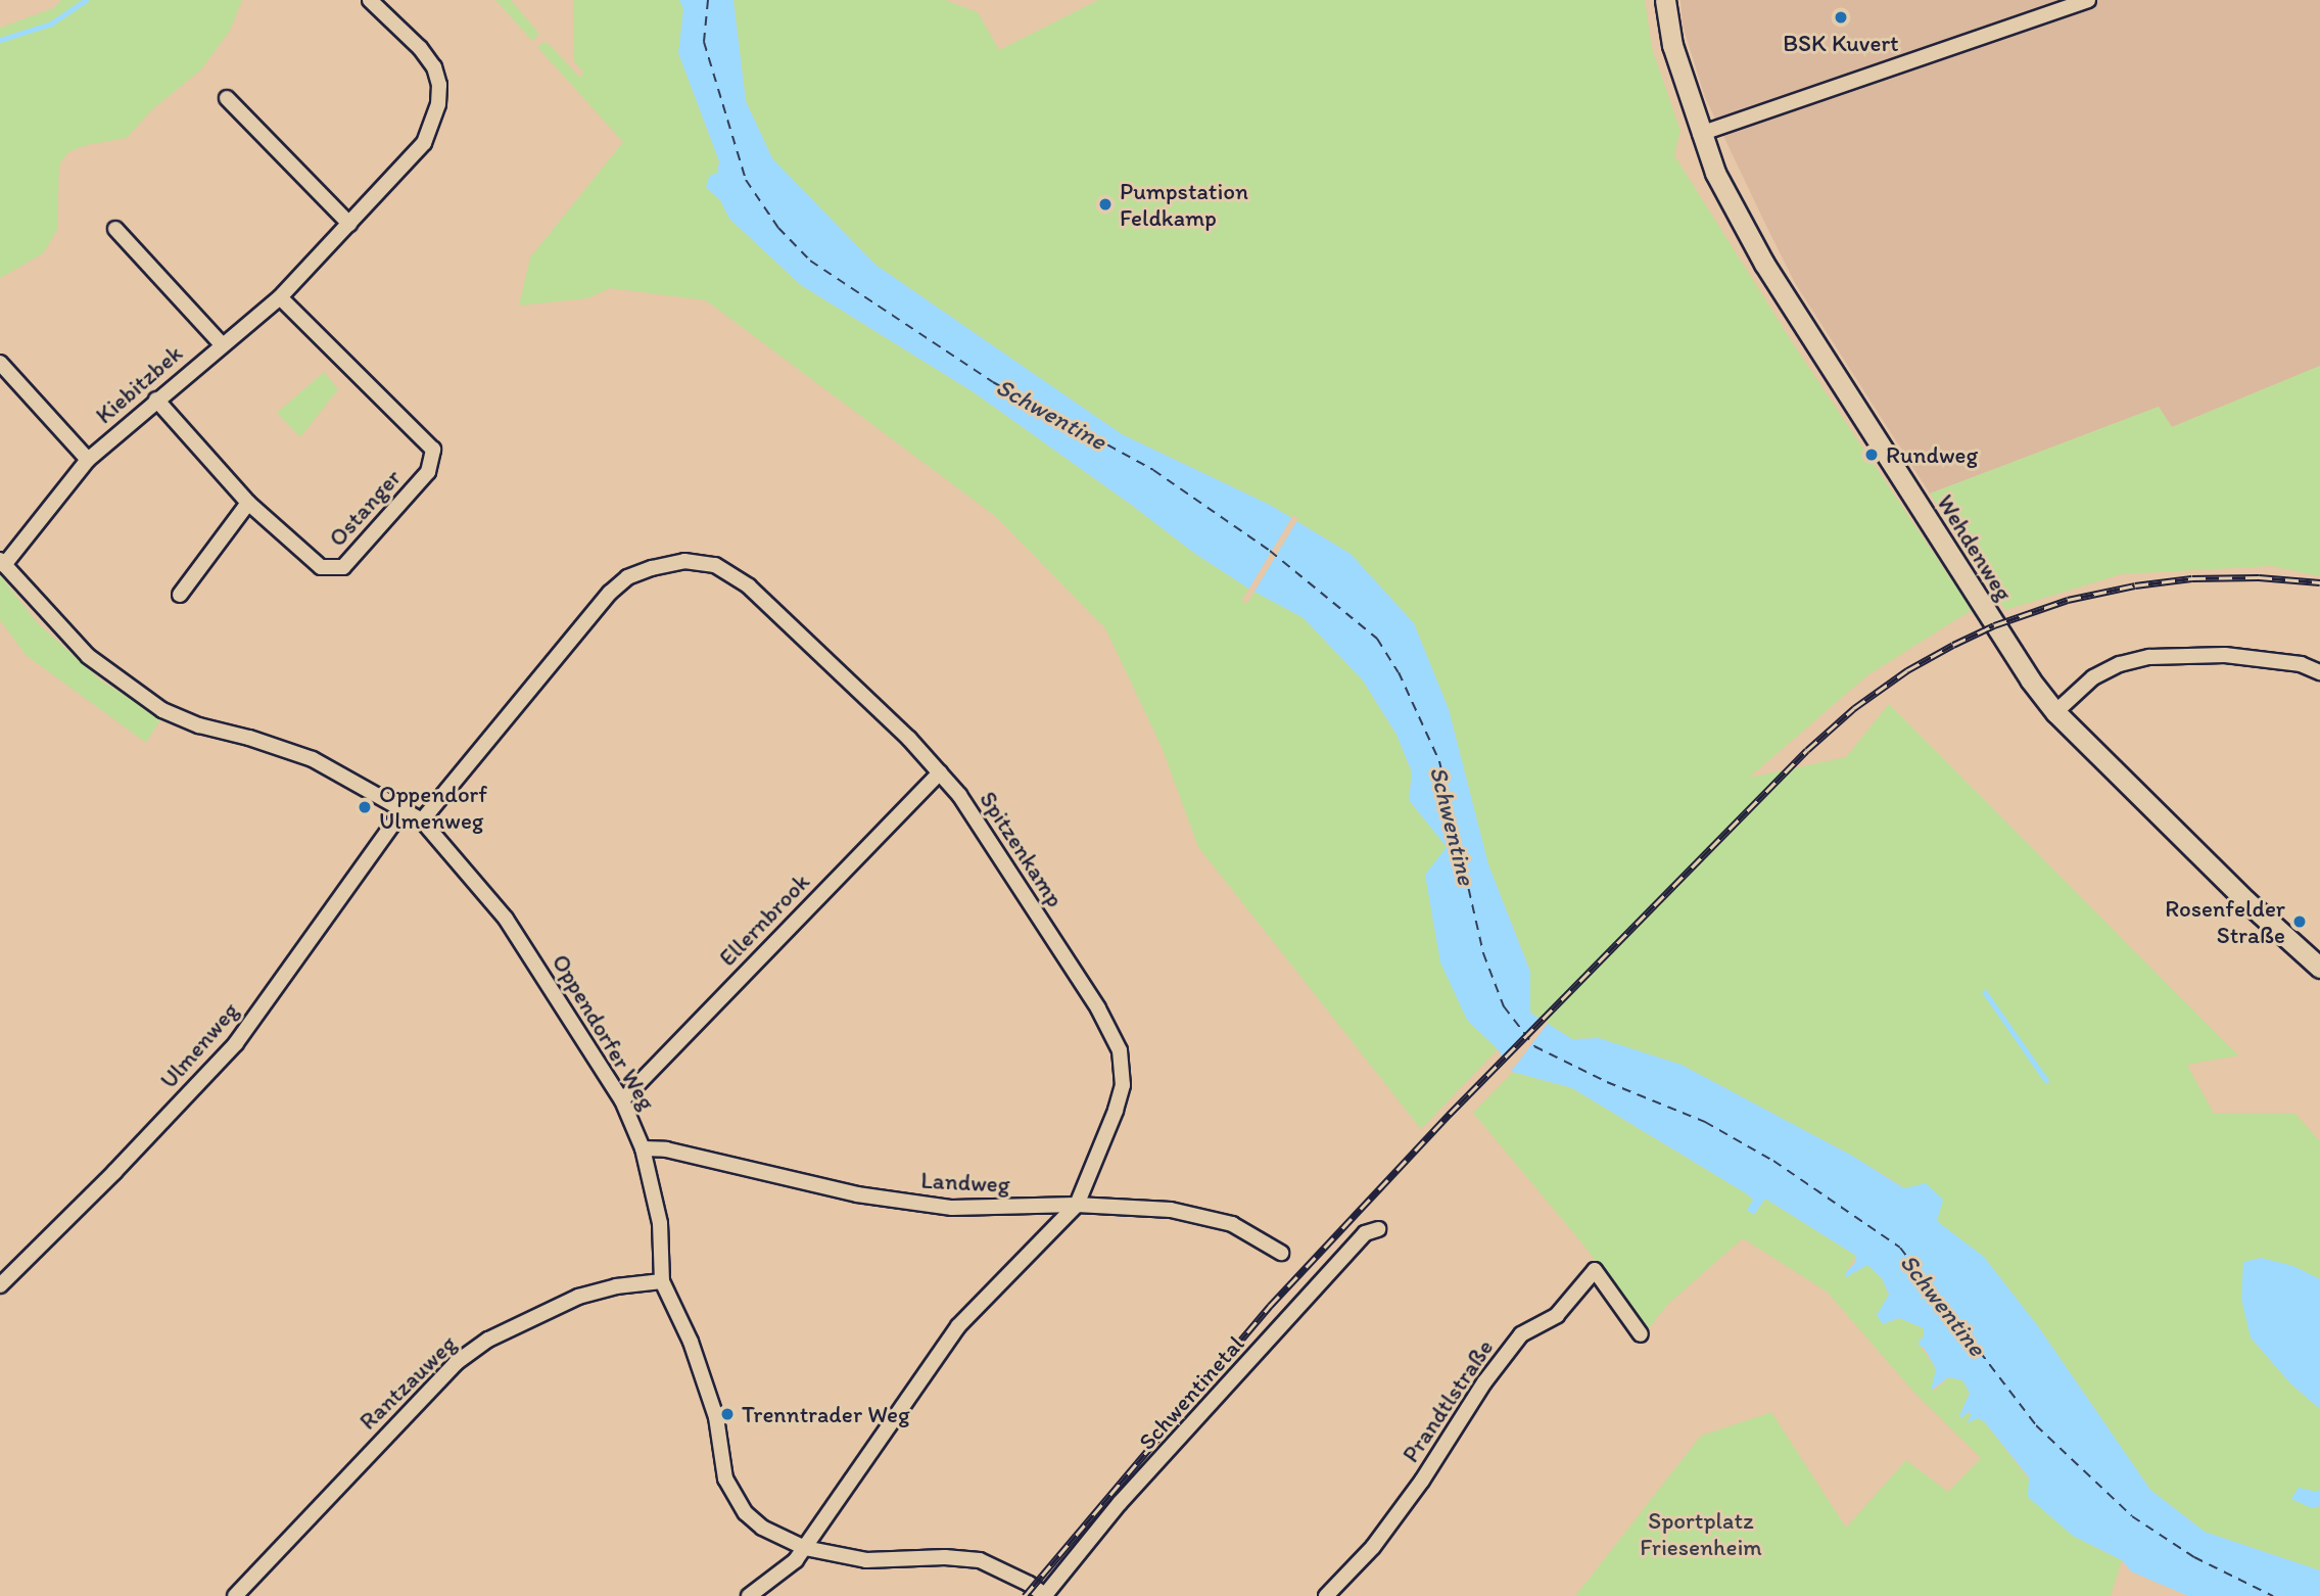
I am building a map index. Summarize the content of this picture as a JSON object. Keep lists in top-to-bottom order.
{
  "streets": {
    "main road": ["Wehdenweg"],
    "street": [
      "Kiebitzbek",
      "Ostanger",
      "Spitzenkamp",
      "Ellernbrook",
      "Oppendorfer Weg",
      "Ulmenweg",
      "Landweg",
      "Rantzauweg",
      "Schwentinetal",
      "Prandtlstraße"
    ]
  },
  "crossings": [
    ["Kiebitzbek", "Ostanger"],
    ["Kiebitzbek", "Oppendorfer Weg"],
    ["Spitzenkamp", "Ellernbrook"],
    ["Spitzenkamp", "Oppendorfer Weg"],
    ["Spitzenkamp", "Landweg"],
    ["Ellernbrook", "Oppendorfer Weg"],
    ["Oppendorfer Weg", "Ulmenweg"],
    ["Oppendorfer Weg", "Landweg"],
    ["Oppendorfer Weg", "Rantzauweg"],
    ["Oppendorfer Weg", "Schwentinetal"]
  ],
  "water": ["Schwentine"],
  "parks": ["Sportplatz Friesenheim"],
  "places": [
    "BSK Kuvert",
    "Pumpstation Feldkamp",
    "Rundweg",
    "Oppendorf Ulmenweg",
    "Rosenfelder Straße",
    "Trenntrader Weg"
  ]
}
